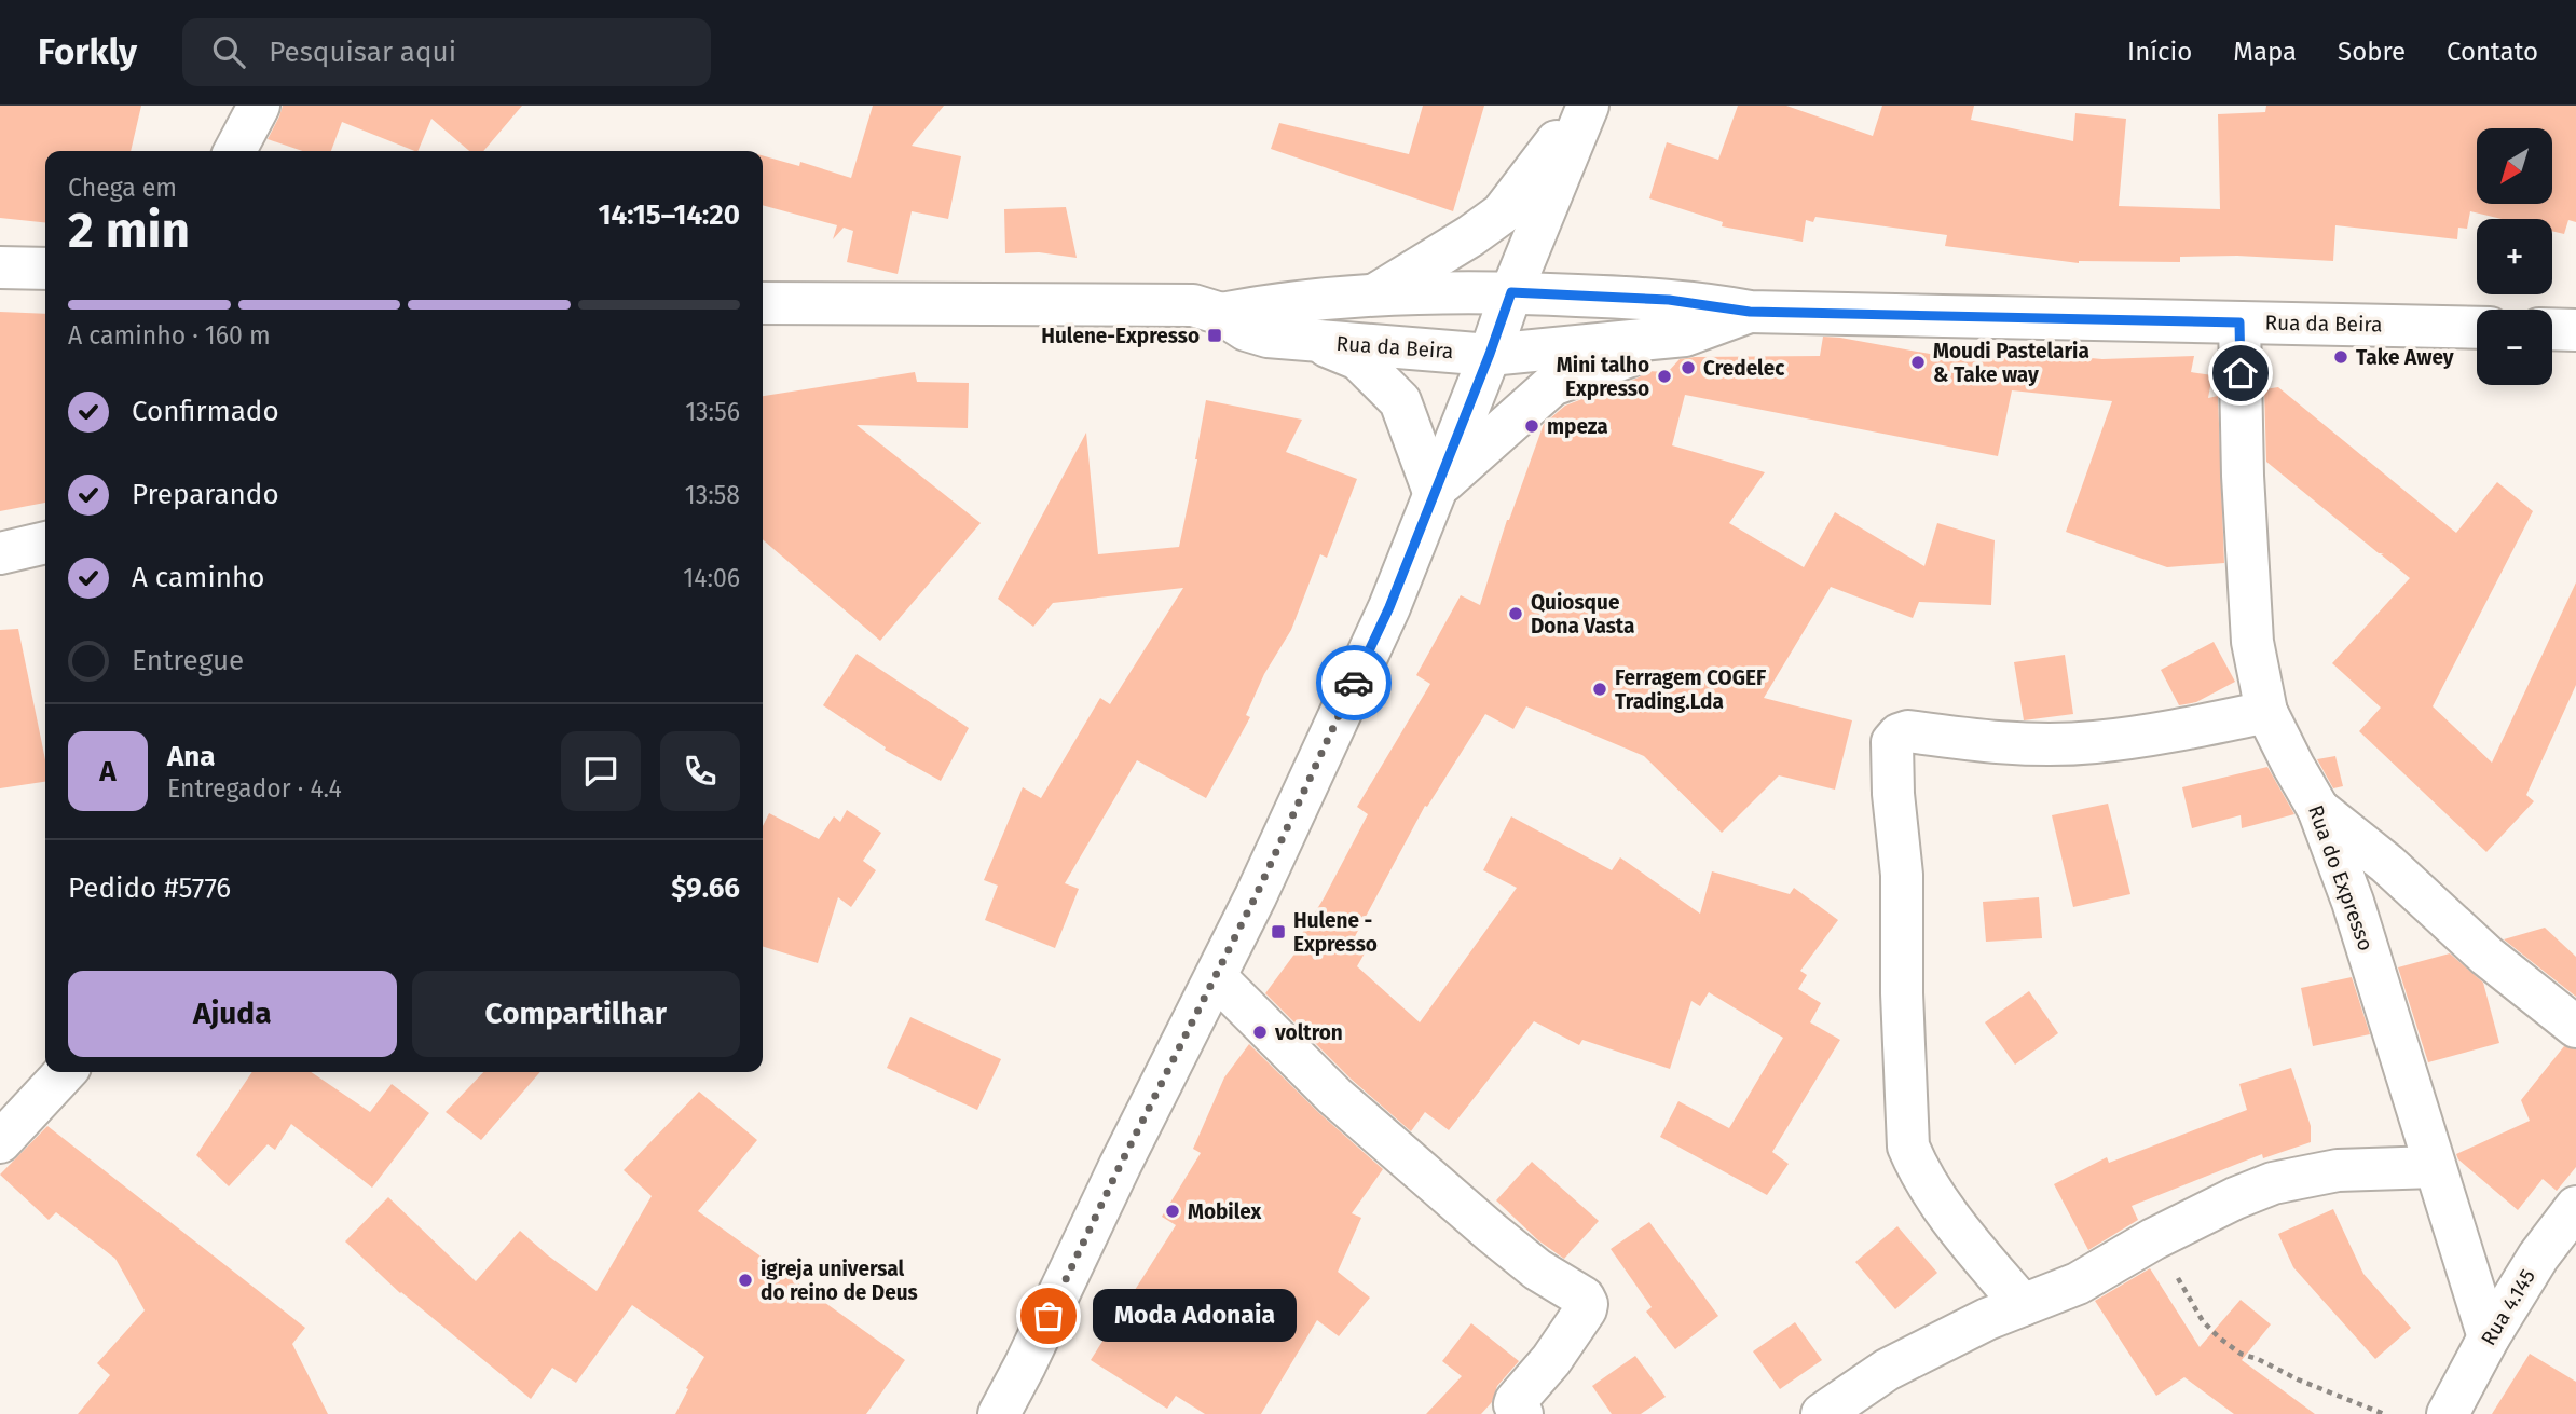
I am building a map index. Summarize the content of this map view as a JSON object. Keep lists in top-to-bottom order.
{
  "streets": {
    "main road": ["Rua da Beira", "Rua do Expresso", "Rua 4.145"]
  },
  "crossings": [
    ["Rua da Beira", "Rua do Expresso"],
    ["Rua do Expresso", "Rua 4.145"]
  ],
  "places": {
    "transit": ["Hulene-Expresso", "Hulene - Expresso"],
    "other": [
      "Take Awey",
      "Moudi Pastelaria & Take way",
      "Credelec",
      "Mini talho Expresso",
      "mpeza",
      "Quiosque Dona Vasta",
      "Ferragem COGEF Trading.Lda",
      "voltron",
      "Mobilex",
      "igreja universal do reino de Deus",
      "Moda Adonaia"
    ]
  },
  "north": "bottom left",
  "page": {
    "header": "Forkly",
    "search": "Pesquisar aqui",
    "nav": [
      "Início",
      "Mapa",
      "Sobre",
      "Contato"
    ],
    "map_buttons": ["+", "−"],
    "heading": ["2 min", "Chega em", "14:15–14:20"],
    "panel": [
      "Ana",
      "Entregador · 4.4",
      "Pedido #5776",
      "$9.66"
    ],
    "bar": "A caminho · 160 m",
    "list": [
      ["Confirmado", "13:56"],
      ["Preparando", "13:58"],
      ["A caminho", "14:06"],
      "Entregue"
    ],
    "round": "A",
    "buttons": ["Ajuda", "Compartilhar"],
    "bubble": "Moda Adonaia"
  }
}
